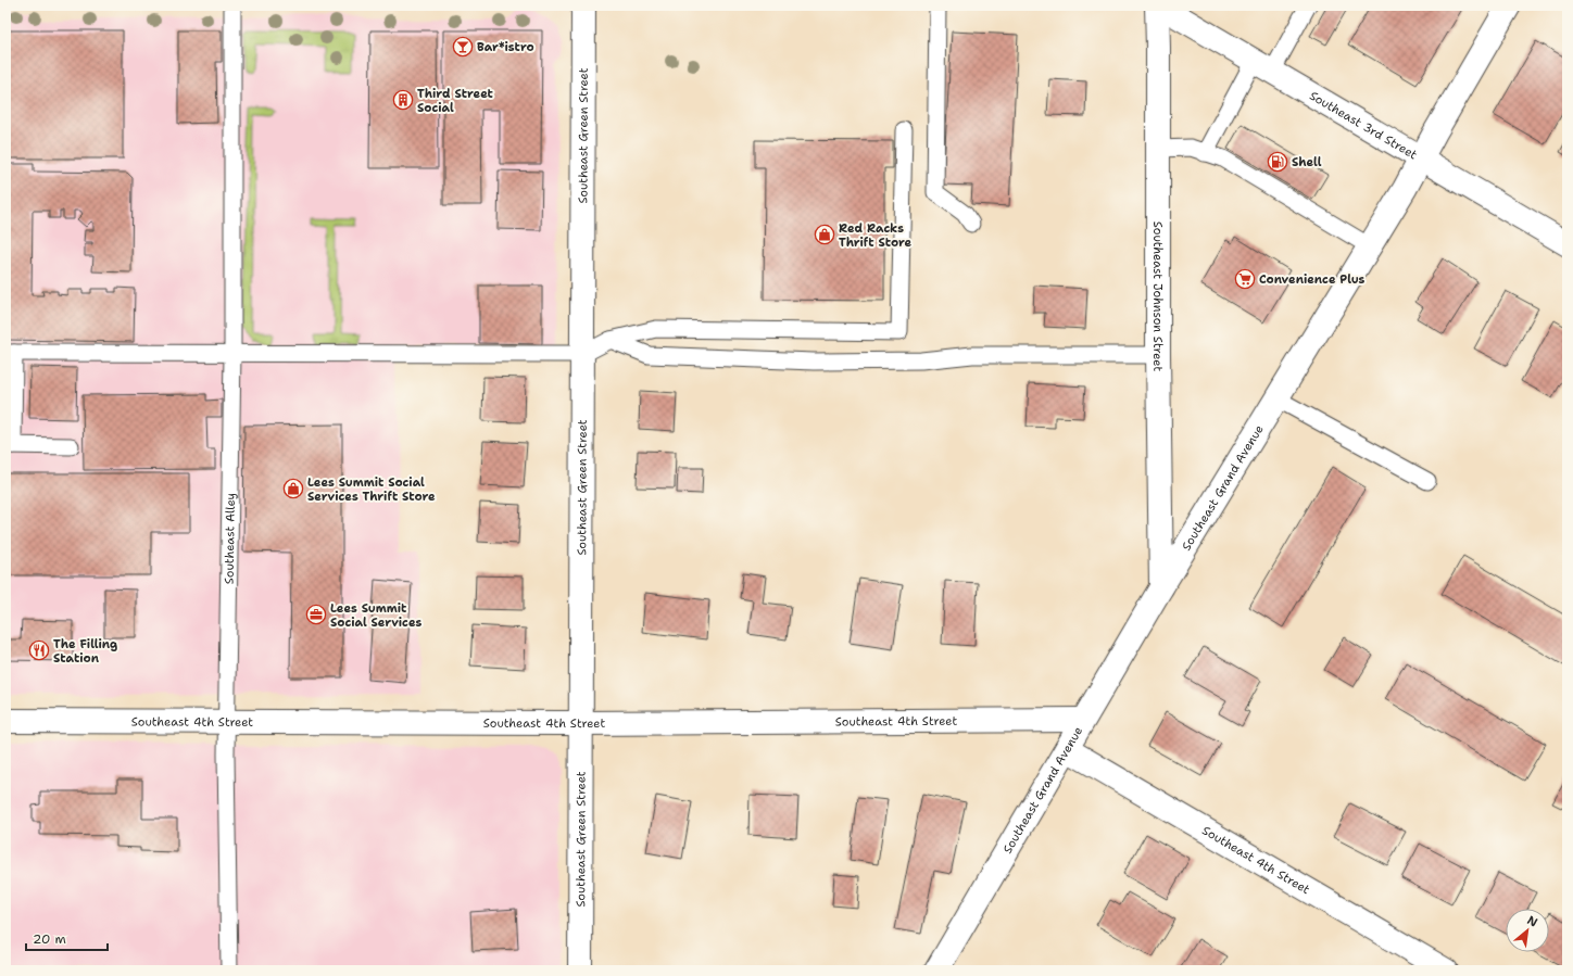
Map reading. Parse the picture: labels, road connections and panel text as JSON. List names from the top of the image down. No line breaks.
{"streets":{"street":["Southeast 3rd Street","Southeast Green Street","Southeast Johnson Street","Southeast Grand Avenue","Southeast 4th Street"],"lane":["Southeast Alley"]},"crossings":[["Southeast 3rd Street","Southeast Johnson Street"],["Southeast 3rd Street","Southeast Grand Avenue"],["Southeast Green Street","Southeast 4th Street"],["Southeast Johnson Street","Southeast Grand Avenue"],["Southeast Grand Avenue","Southeast 4th Street"],["Southeast Alley","Southeast 4th Street"]],"places":{"bar":["Bar*istro"],"building":["Third Street Social"],"fuel station":["Shell"],"shop":["Red Racks Thrift Store","Lees Summit Social Services Thrift Store"],"supermarket":["Convenience Plus"],"office":["Lees Summit Social Services"],"restaurant":["The Filling Station"]},"scale_bar":"20 m","north":"top right"}
